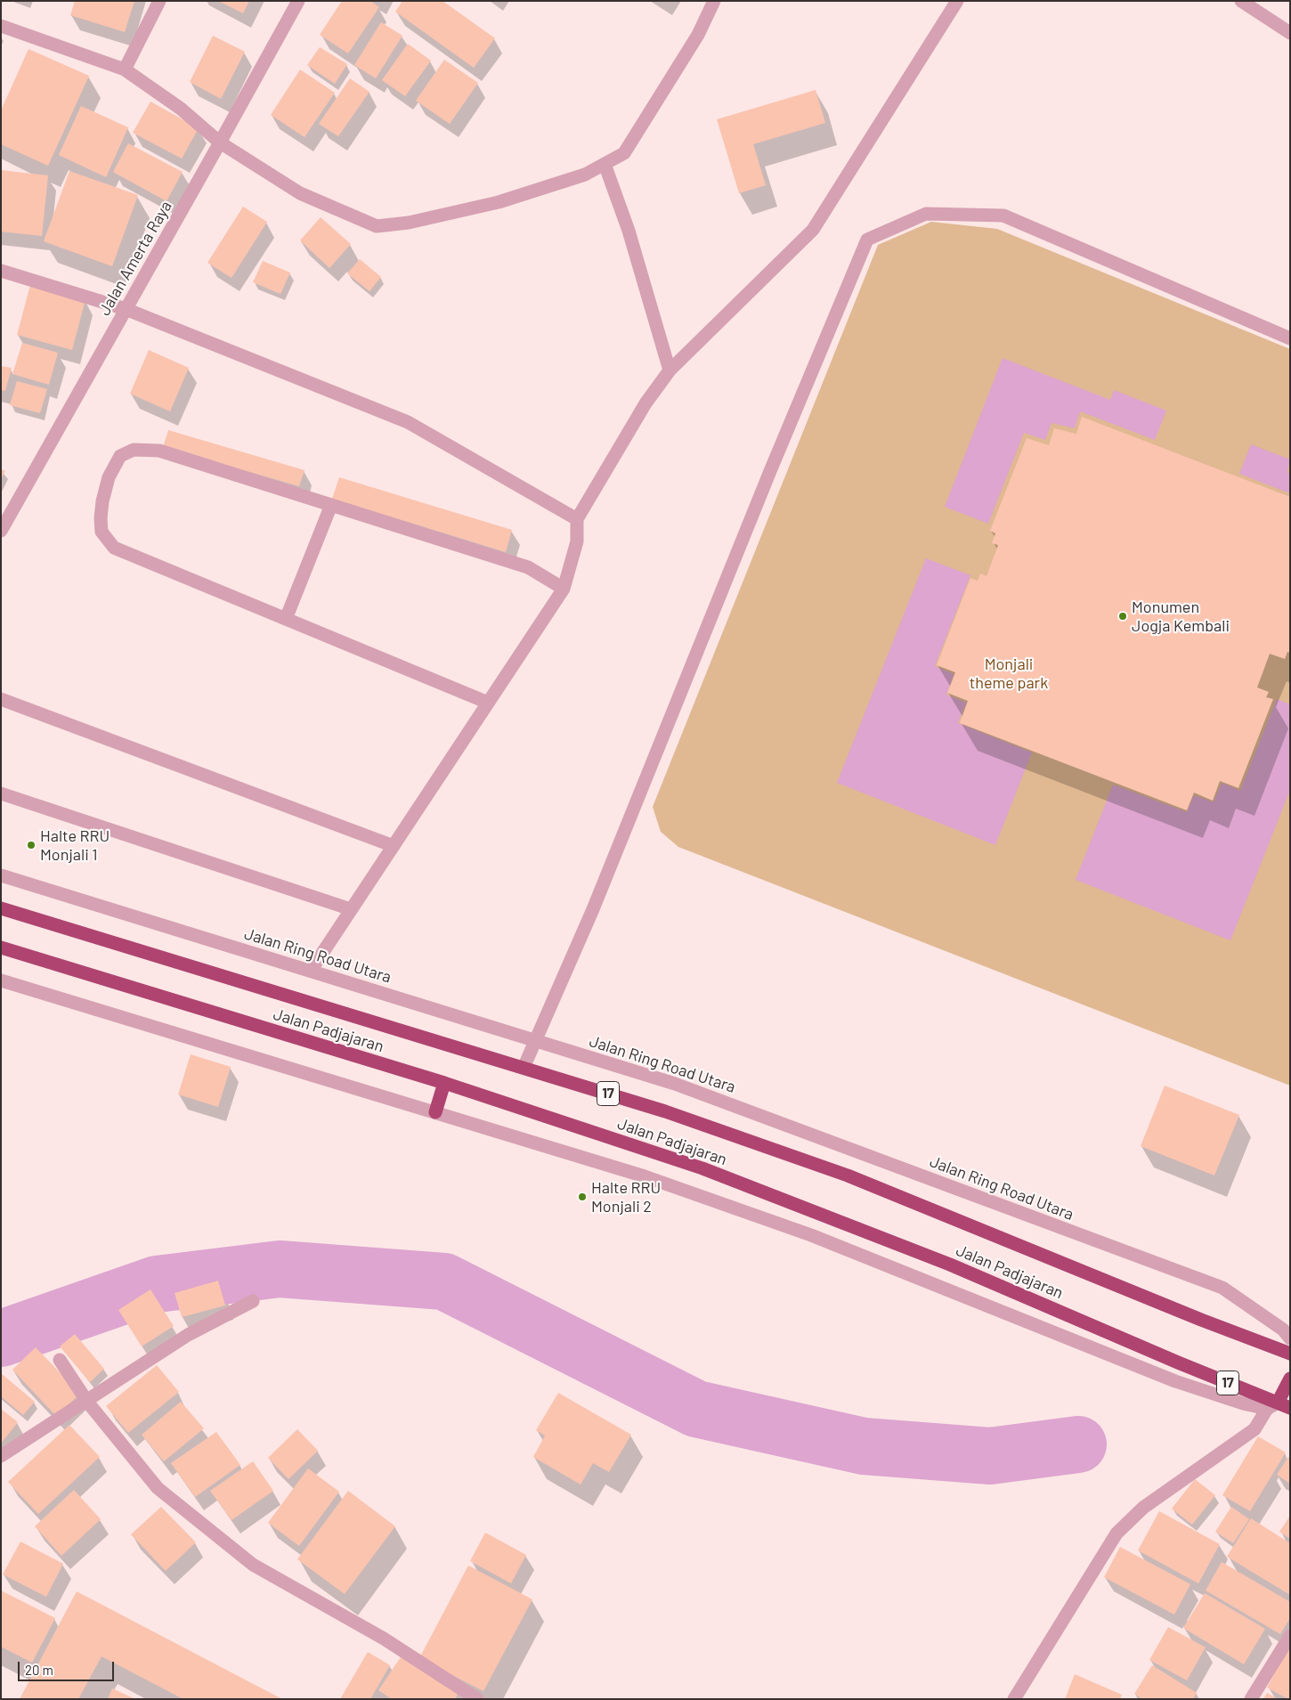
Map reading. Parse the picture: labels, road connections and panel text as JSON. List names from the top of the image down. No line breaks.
{"streets":{"highway":["Jalan Padjajaran","17"],"street":["Jalan Amerta Raya","Jalan Ring Road Utara"]},"parks":["Monjali theme park"],"places":["Monumen Jogja Kembali","Halte RRU Monjali 1","Halte RRU Monjali 2"],"scale_bar":"20 m"}
